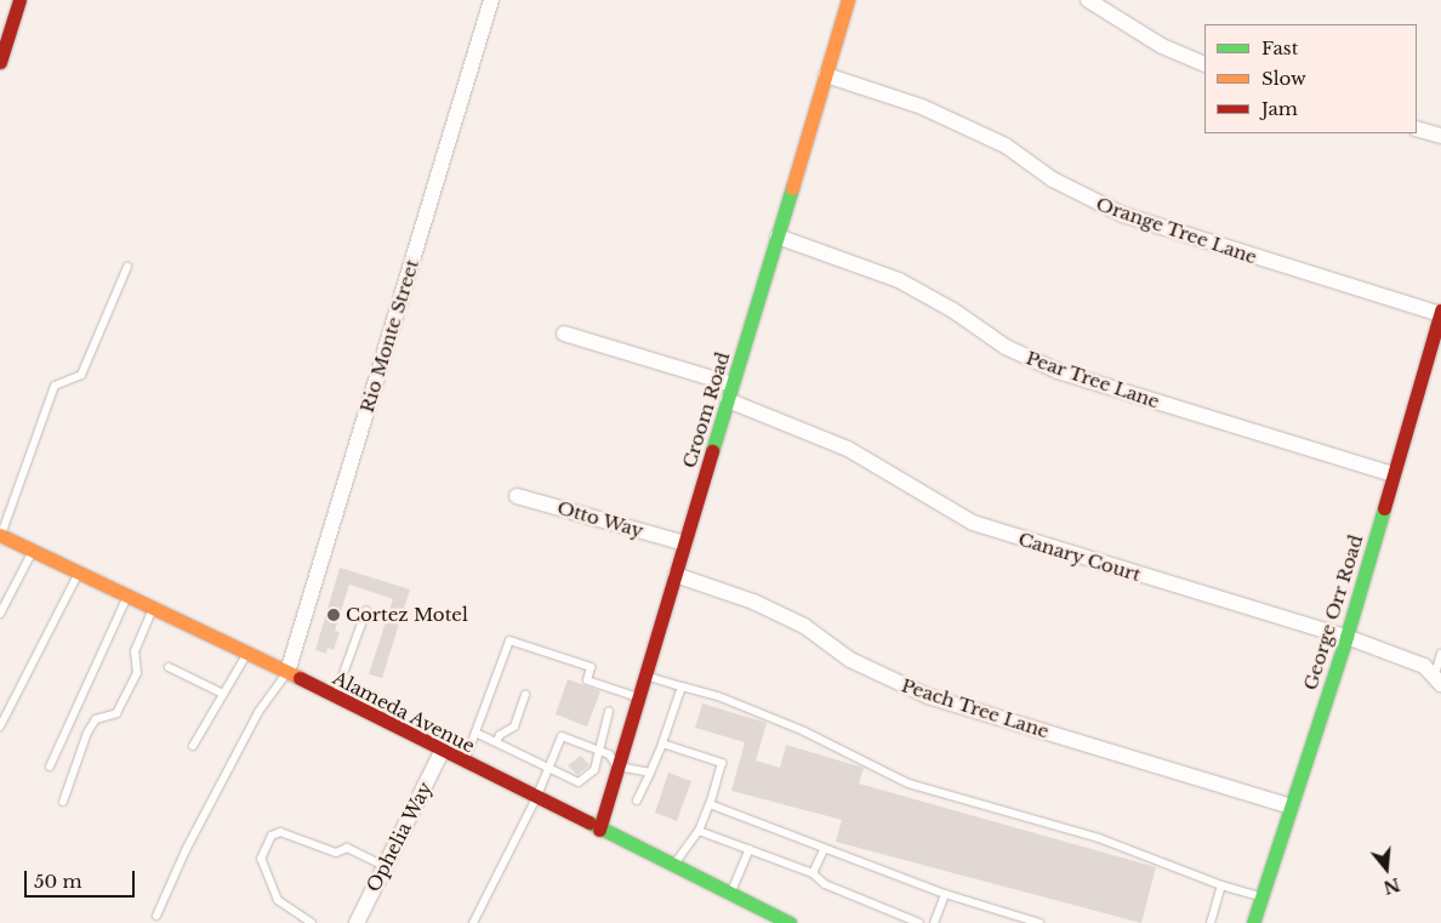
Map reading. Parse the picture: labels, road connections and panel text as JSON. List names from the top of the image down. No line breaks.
{"streets":{"street":["Orange Tree Lane","Rio Monte Street","Pear Tree Lane","Croom Road","Otto Way","Canary Court","George Orr Road","Peach Tree Lane","Alameda Avenue","Ophelia Way"]},"crossings":[["Orange Tree Lane","Croom Road"],["Orange Tree Lane","George Orr Road"],["Rio Monte Street","Alameda Avenue"],["Pear Tree Lane","Croom Road"],["Pear Tree Lane","George Orr Road"],["Croom Road","Otto Way"],["Croom Road","Canary Court"],["Croom Road","Peach Tree Lane"],["Croom Road","Alameda Avenue"],["Canary Court","George Orr Road"],["George Orr Road","Peach Tree Lane"],["Alameda Avenue","Ophelia Way"]],"places":["Cortez Motel"],"legend":["Fast","Slow","Jam"],"scale_bar":"50 m","north":"bottom"}
